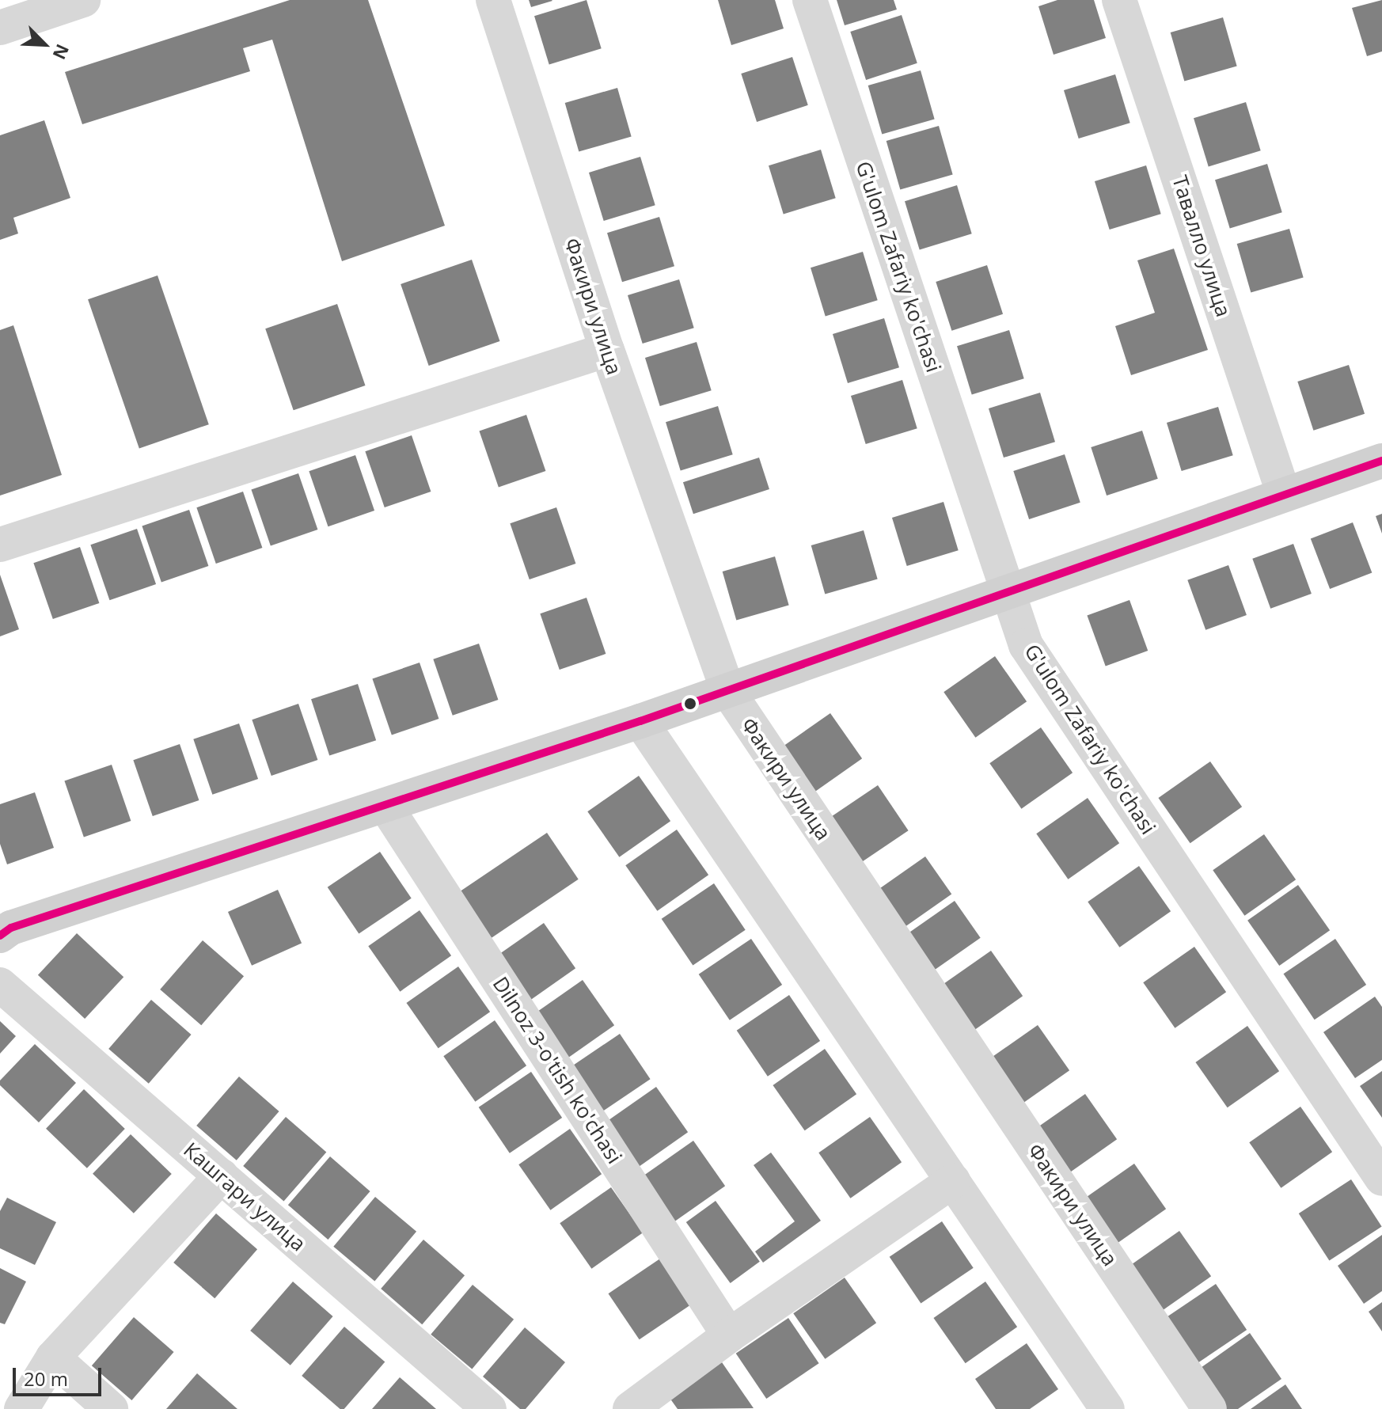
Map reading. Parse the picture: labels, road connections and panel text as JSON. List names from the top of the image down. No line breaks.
{"streets":{"street":["Тавалло улица","G'ulom Zafariy ko'chasi","Факири улица","Dilnoz 3-o'tish ko'chasi","Кашгари улица"]},"scale_bar":"20 m","north":"bottom right"}
